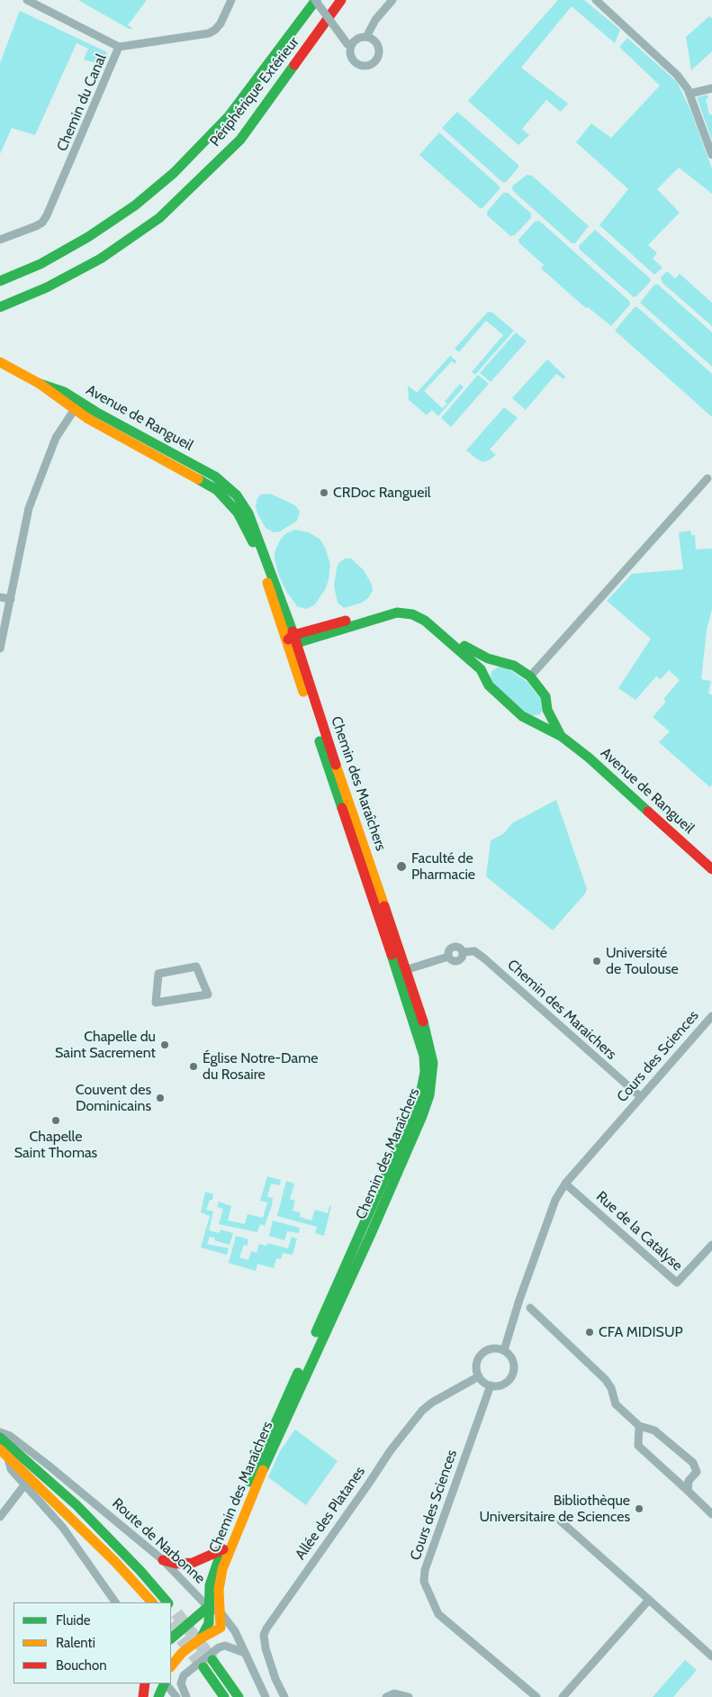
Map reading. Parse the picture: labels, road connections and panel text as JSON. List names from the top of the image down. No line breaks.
{"streets":{"main road":["Périphérique Extérieur","Avenue de Rangueil","Chemin des Maraîchers","Route de Narbonne"],"street":["Chemin du Canal","Chemin des Maraichers","Cours des Sciences","Rue de la Catalyse","Allée des Platanes"]},"crossings":[["Avenue de Rangueil","Chemin des Maraîchers"],["Chemin des Maraîchers","Chemin des Maraichers"],["Chemin des Maraîchers","Route de Narbonne"],["Chemin des Maraichers","Cours des Sciences"],["Cours des Sciences","Rue de la Catalyse"],["Cours des Sciences","Allée des Platanes"]],"places":["CRDoc Rangueil","Faculté de Pharmacie","Université de Toulouse","Chapelle du Saint Sacrement","Église Notre-Dame du Rosaire","Couvent des Dominicains","Chapelle Saint Thomas","CFA MIDISUP","Bibliothèque Universitaire de Sciences"],"legend":["Fluide","Ralenti","Bouchon"]}
